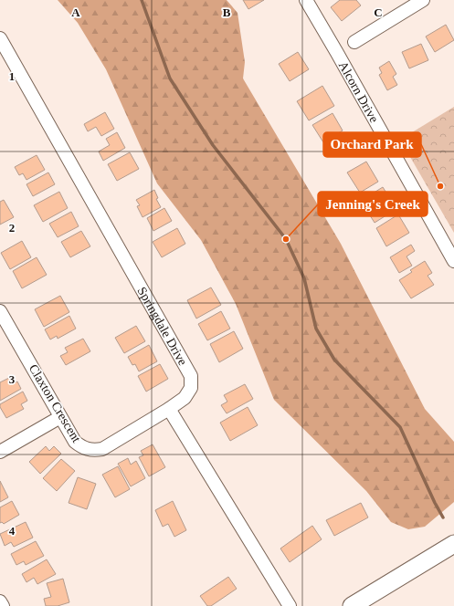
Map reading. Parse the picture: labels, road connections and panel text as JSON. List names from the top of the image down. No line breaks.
{"streets":{"street":["Alcorn Drive","Springdale Drive","Claxton Crescent"]},"crossings":[["Springdale Drive","Claxton Crescent"]],"places":["Orchard Park","Jenning's Creek"],"grid":{"columns":["A","B","C"],"rows":["1","2","3","4"]}}
